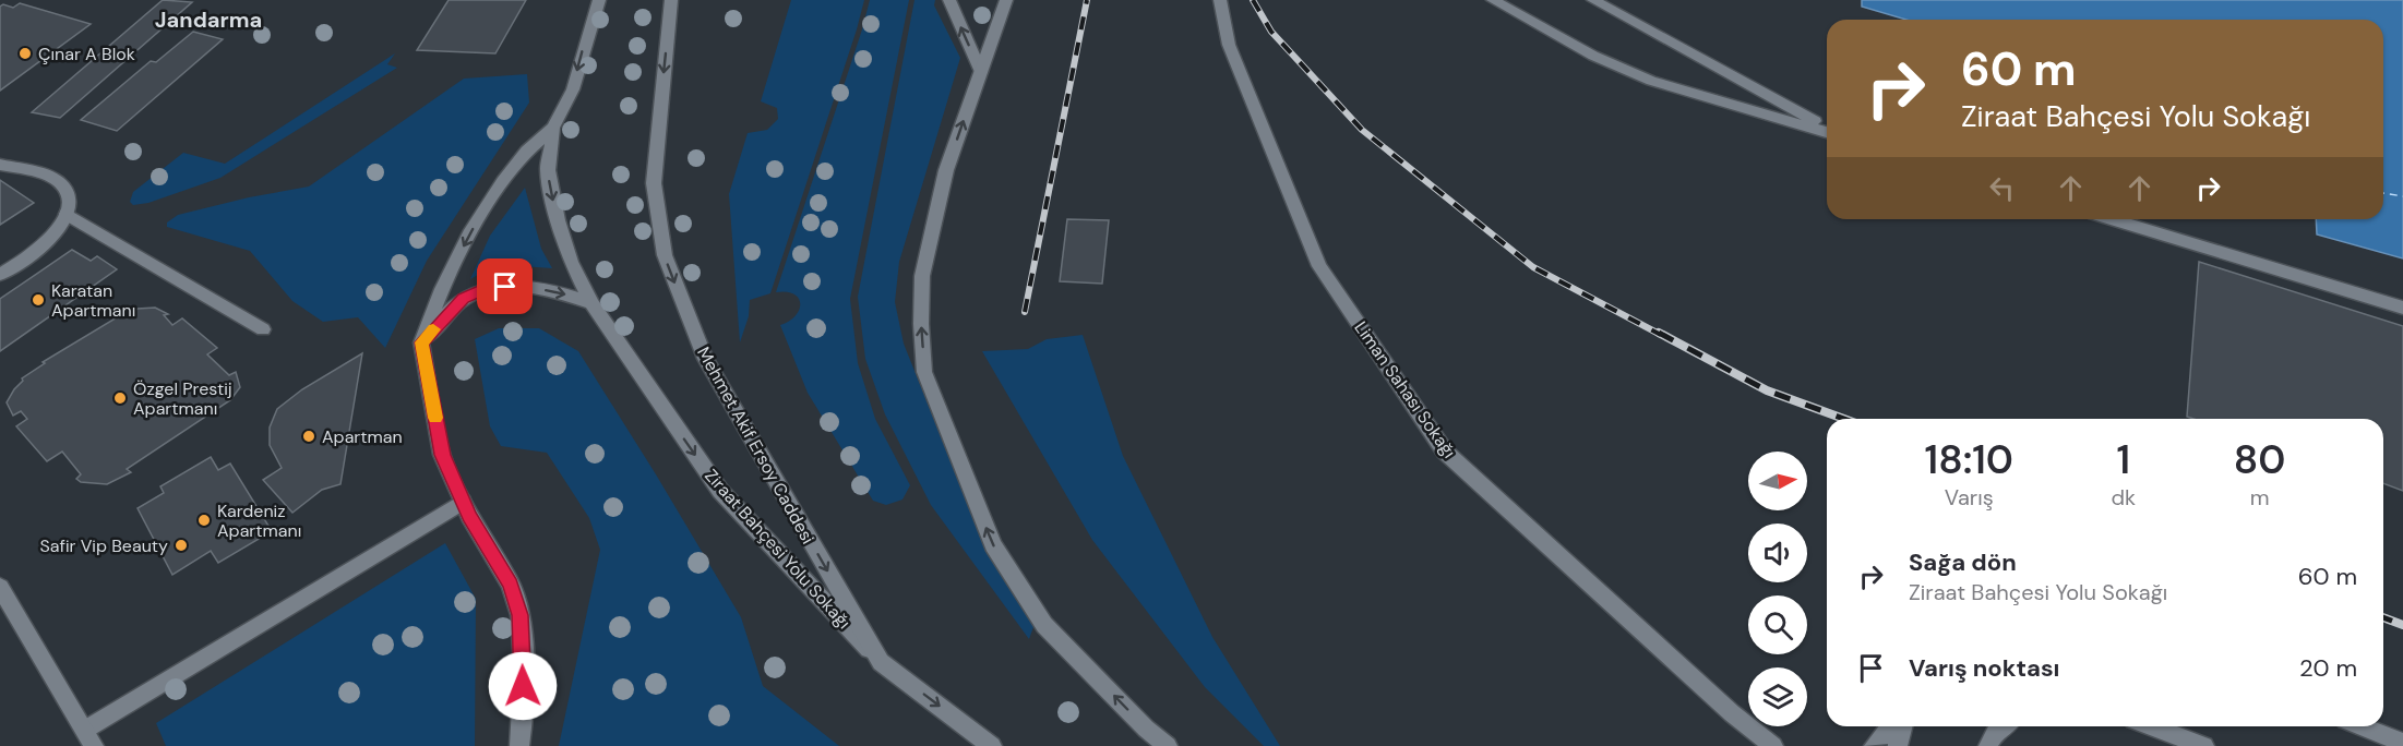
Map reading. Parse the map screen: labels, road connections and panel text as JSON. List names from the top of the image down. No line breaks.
{"streets":{"street":["Liman Sahası Sokağı","Mehmet Akif Ersoy Caddesi","Ziraat Bahçesi Yolu Sokağı"]},"crossings":[["Mehmet Akif Ersoy Caddesi","Ziraat Bahçesi Yolu Sokağı"]],"one_way":["Mehmet Akif Ersoy Caddesi","Ziraat Bahçesi Yolu Sokağı"],"districts":["Jandarma"],"places":["Çınar A Blok","Karatan Apartmanı","Özgel Prestij Apartmanı","Apartman","Kardeniz Apartmanı","Safir Vip Beauty"],"north":"right","page":{"turn":["60 m","Ziraat Bahçesi Yolu Sokağı"],"eta":["18:10","Varış","1","dk","80","m"],"list":[{"name":"Sağa dön","note":"Ziraat Bahçesi Yolu Sokağı","value":"60 m"},{"name":"Varış noktası","value":"20 m"}]}}
